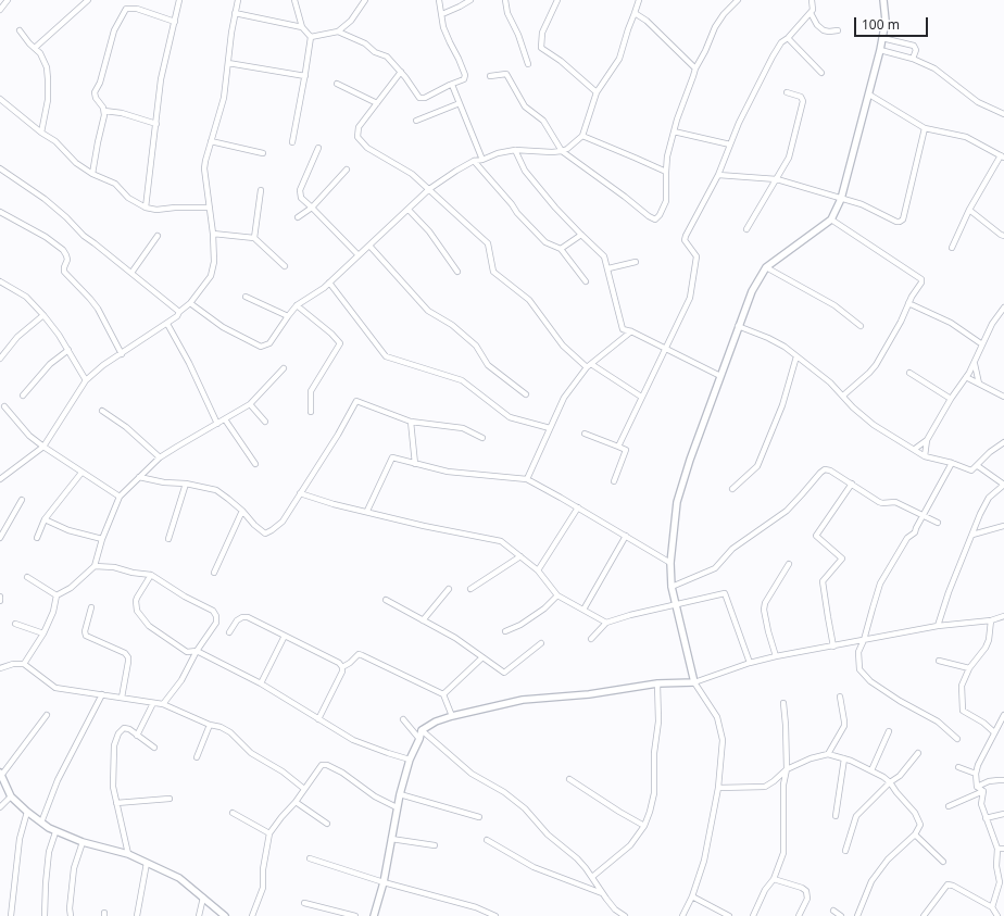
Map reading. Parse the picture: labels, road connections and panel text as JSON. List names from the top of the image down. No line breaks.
{"scale_bar":"100 m"}
